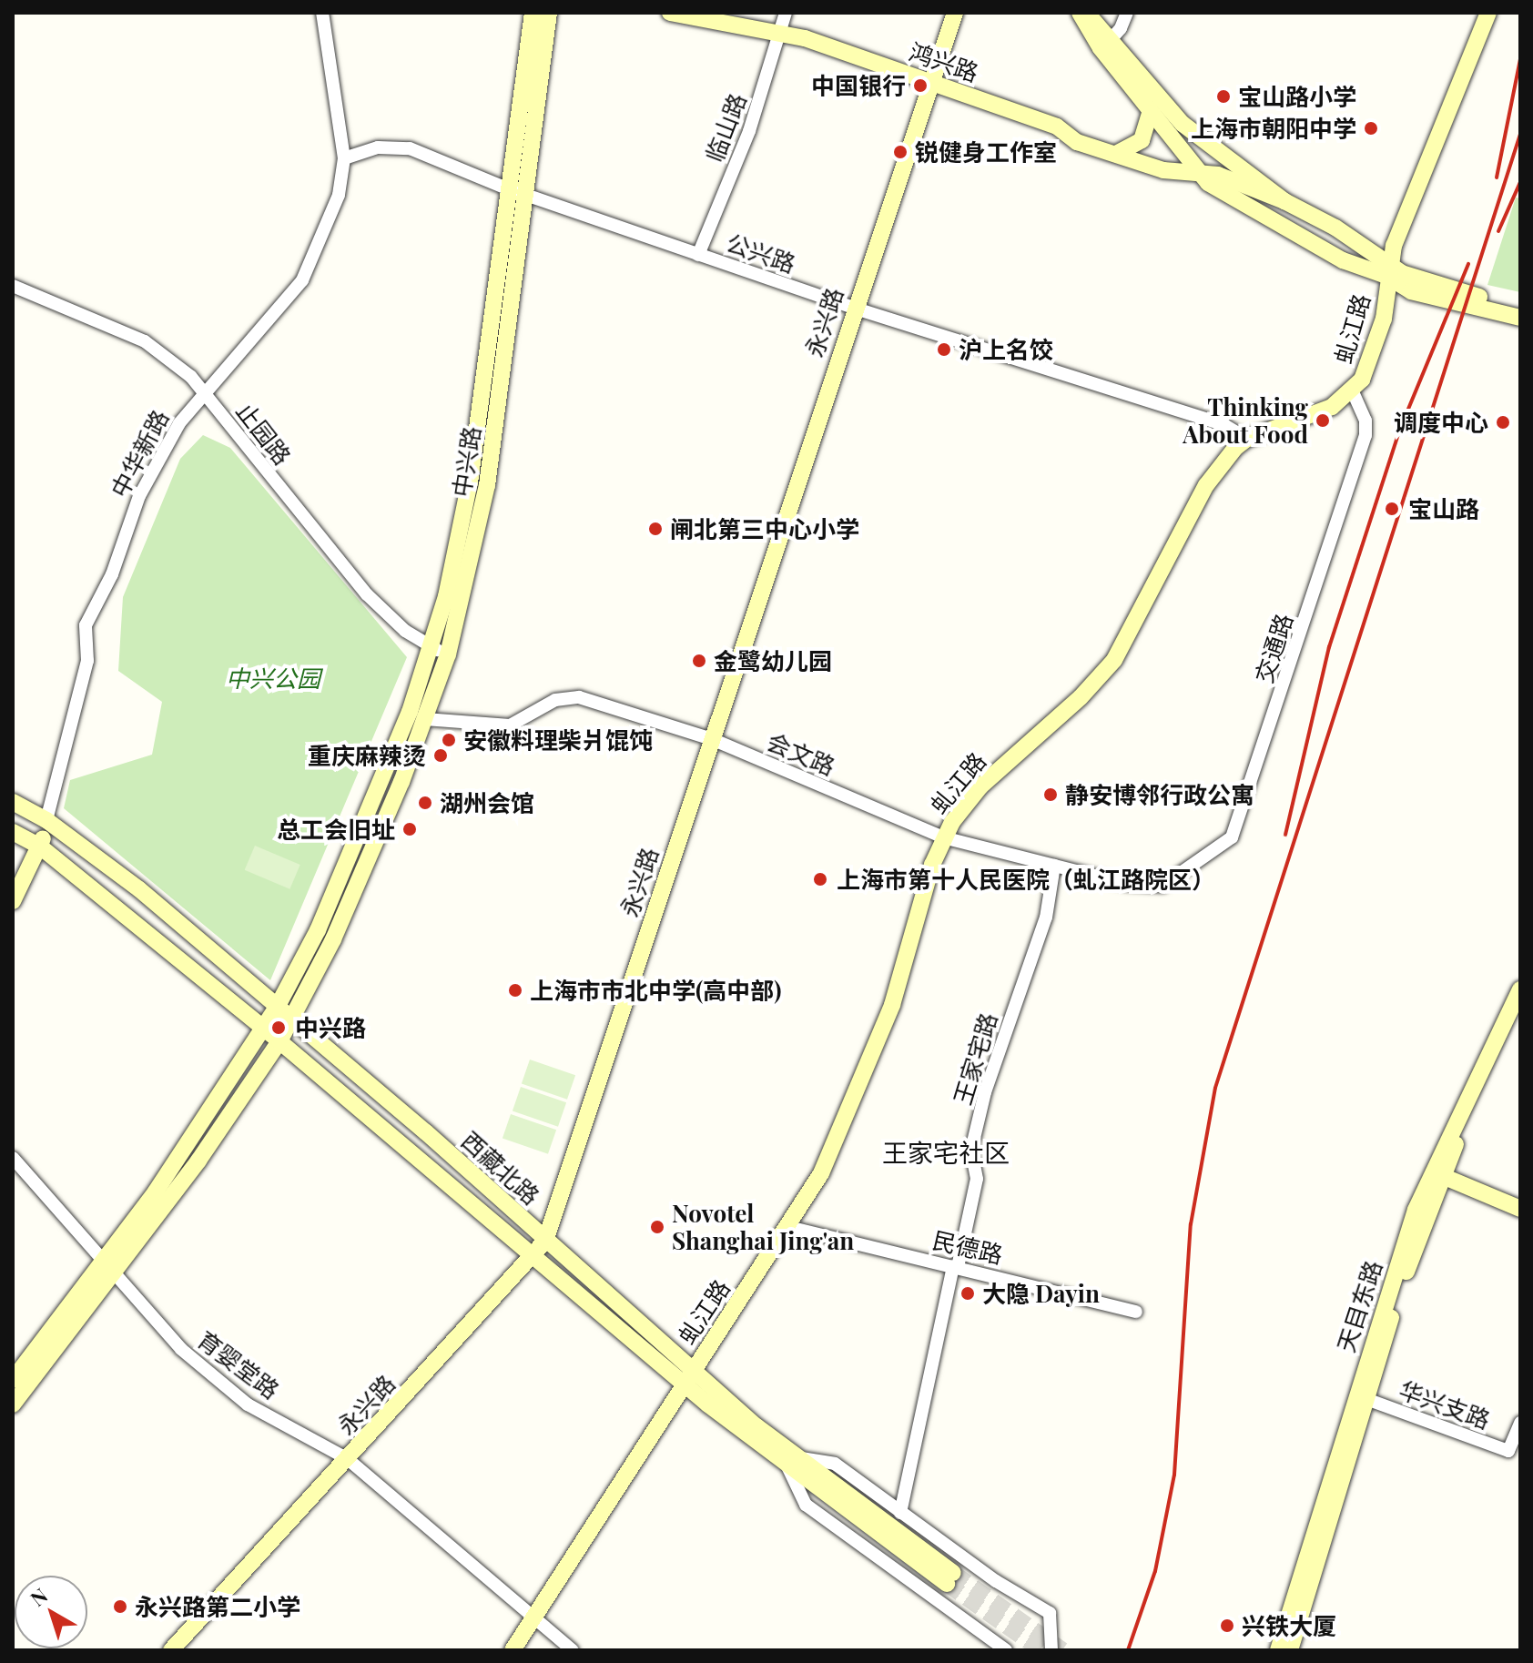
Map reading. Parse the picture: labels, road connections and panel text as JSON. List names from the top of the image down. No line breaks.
{"streets":{"main road":["鸿兴路","永兴路","虬江路","中华新路","中兴路","西藏北路","天目东路"],"street":["临山路","公兴路","止园路","交通路","会文路","王家宅路","民德路","育婴堂路","华兴支路"]},"crossings":[["鸿兴路","临山路"],["鸿兴路","永兴路"],["临山路","公兴路"],["公兴路","永兴路"],["公兴路","虬江路"],["公兴路","中华新路"],["公兴路","中兴路"],["永兴路","会文路"],["永兴路","西藏北路"],["永兴路","育婴堂路"],["虬江路","交通路"],["虬江路","会文路"],["虬江路","西藏北路"],["虬江路","民德路"],["虬江路","育婴堂路"],["止园路","中华新路"],["止园路","中兴路"],["中华新路","西藏北路"],["中兴路","会文路"],["中兴路","西藏北路"],["中兴路","育婴堂路"],["交通路","会文路"],["会文路","王家宅路"],["王家宅路","民德路"],["天目东路","华兴支路"]],"districts":["王家宅社区"],"parks":["中兴公园"],"places":["中国银行","宝山路小学","上海市朝阳中学","锐健身工作室","沪上名饺","Thinking About Food","调度中心","宝山路","闸北第三中心小学","金鹭幼儿园","安徽料理柴爿馄饨","重庆麻辣烫","静安博邻行政公寓","湖州会馆","总工会旧址","上海市第十人民医院（虬江路院区）","上海市市北中学(高中部)","中兴路","Novotel Shanghai Jing'an","大隐 Dayin","永兴路第二小学","兴铁大厦"],"north":"top left"}
